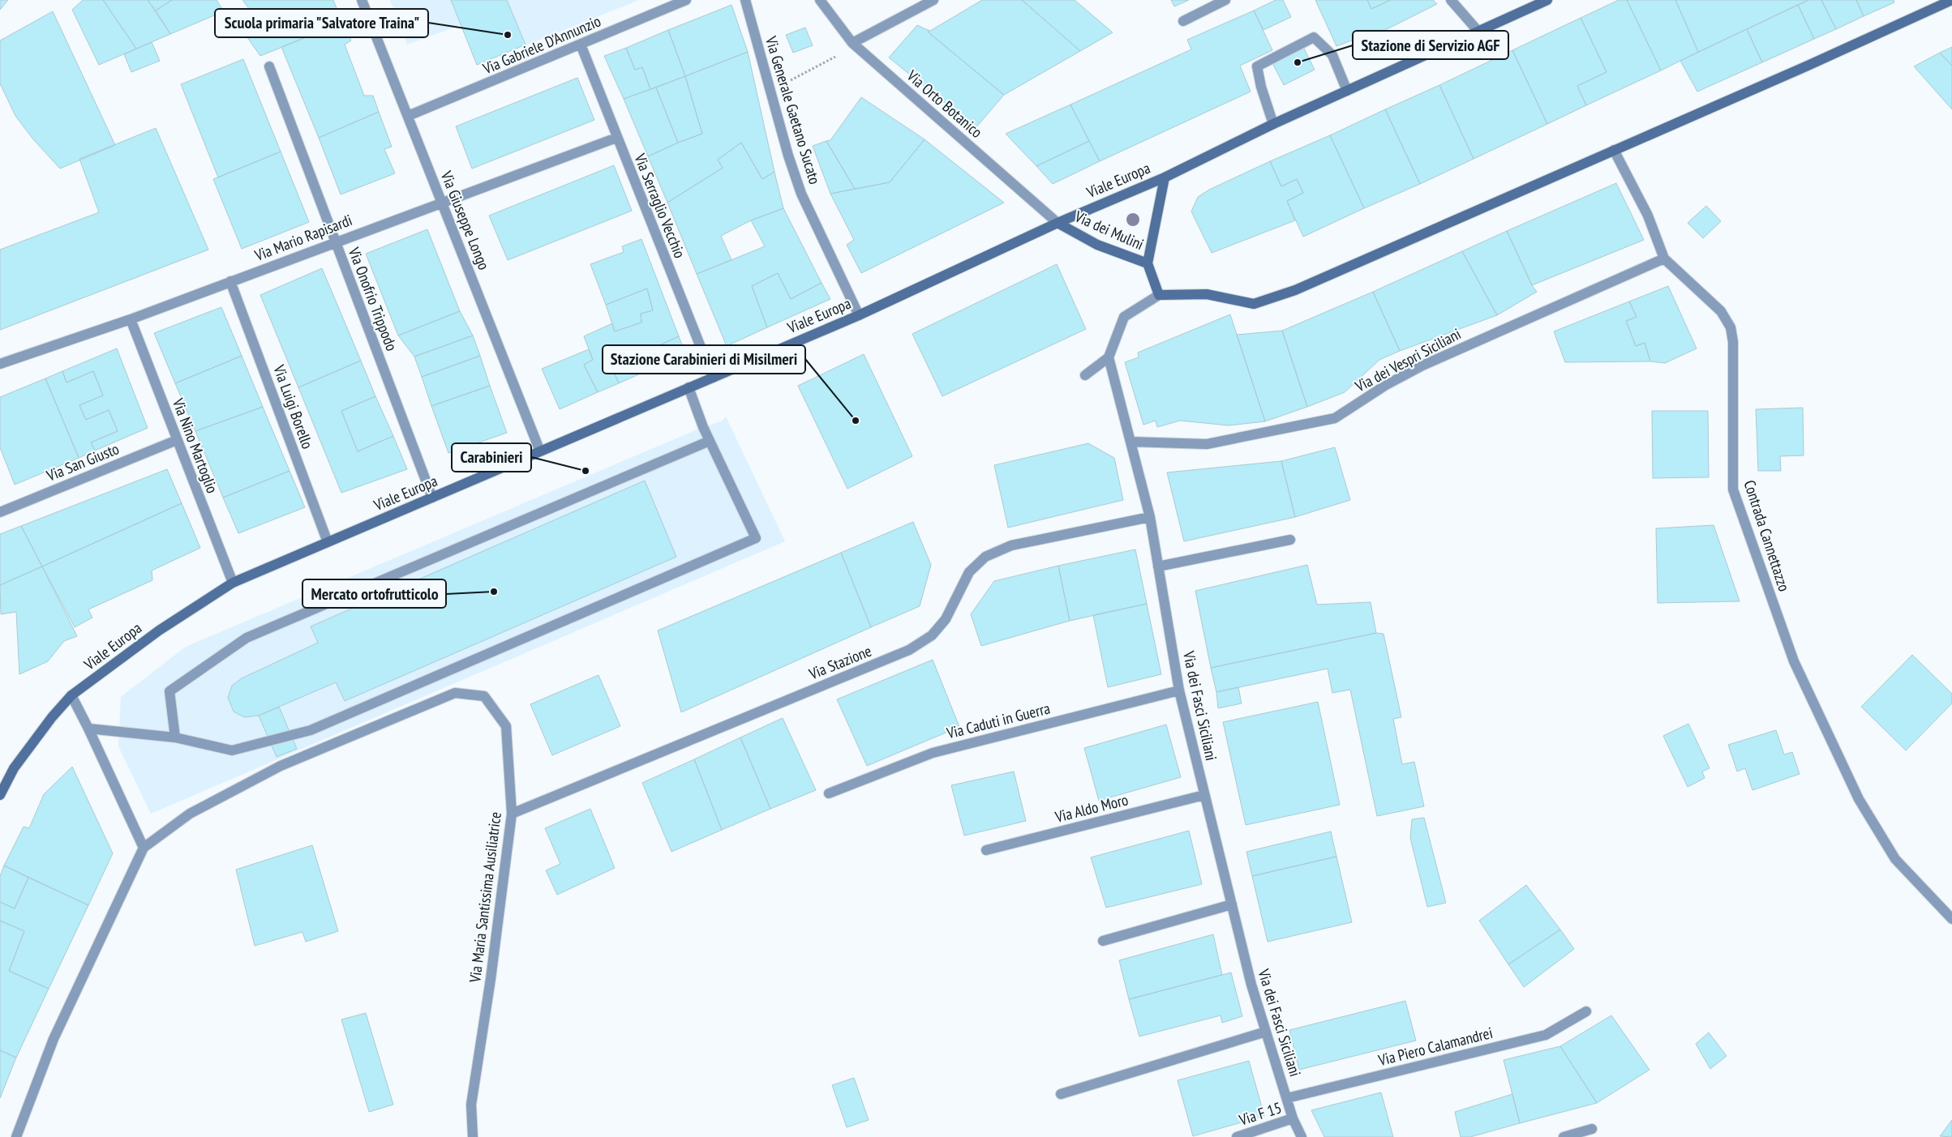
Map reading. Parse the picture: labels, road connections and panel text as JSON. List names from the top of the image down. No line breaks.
{"streets":{"main road":["Viale Europa","Via dei Mulini"],"street":["Via Gabriele D'Annunzio","Via Orto Botanico","Via Generale Gaetano Sucato","Via Serraglio Vecchio","Via Giuseppe Longo","Via Mario Rapisardi","Via Onofrio Trippodo","Via dei Vespri Siciliani","Via Luigi Borello","Via Nino Martoglio","Via San Giusto","Contrada Cannettazzo","Via Stazione","Via dei Fasci Siciliani","Via Caduti in Guerra","Via Aldo Moro","Via Maria Santissima Ausiliatrice","Via Piero Calamandrei","Via F 15"]},"crossings":[["Via Gabriele D'Annunzio","Via Serraglio Vecchio"],["Via Gabriele D'Annunzio","Via Giuseppe Longo"],["Via Orto Botanico","Viale Europa"],["Via Orto Botanico","Via dei Mulini"],["Via Generale Gaetano Sucato","Viale Europa"],["Viale Europa","Via Serraglio Vecchio"],["Viale Europa","Via Giuseppe Longo"],["Viale Europa","Via dei Mulini"],["Viale Europa","Via Onofrio Trippodo"],["Viale Europa","Via Luigi Borello"],["Viale Europa","Via Nino Martoglio"],["Via Serraglio Vecchio","Via Mario Rapisardi"],["Via Giuseppe Longo","Via Mario Rapisardi"],["Via Mario Rapisardi","Via Onofrio Trippodo"],["Via Mario Rapisardi","Via Luigi Borello"],["Via Mario Rapisardi","Via Nino Martoglio"],["Via dei Vespri Siciliani","Contrada Cannettazzo"],["Via dei Vespri Siciliani","Via dei Fasci Siciliani"],["Via Nino Martoglio","Via San Giusto"],["Via Stazione","Via dei Fasci Siciliani"],["Via Stazione","Via Maria Santissima Ausiliatrice"],["Via dei Fasci Siciliani","Via Caduti in Guerra"],["Via dei Fasci Siciliani","Via Aldo Moro"],["Via dei Fasci Siciliani","Via Piero Calamandrei"],["Via dei Fasci Siciliani","Via F 15"]],"places":["Scuola primaria \"Salvatore Traina\"","Stazione di Servizio AGF","Stazione Carabinieri di Misilmeri","Carabinieri","Mercato ortofrutticolo"]}
